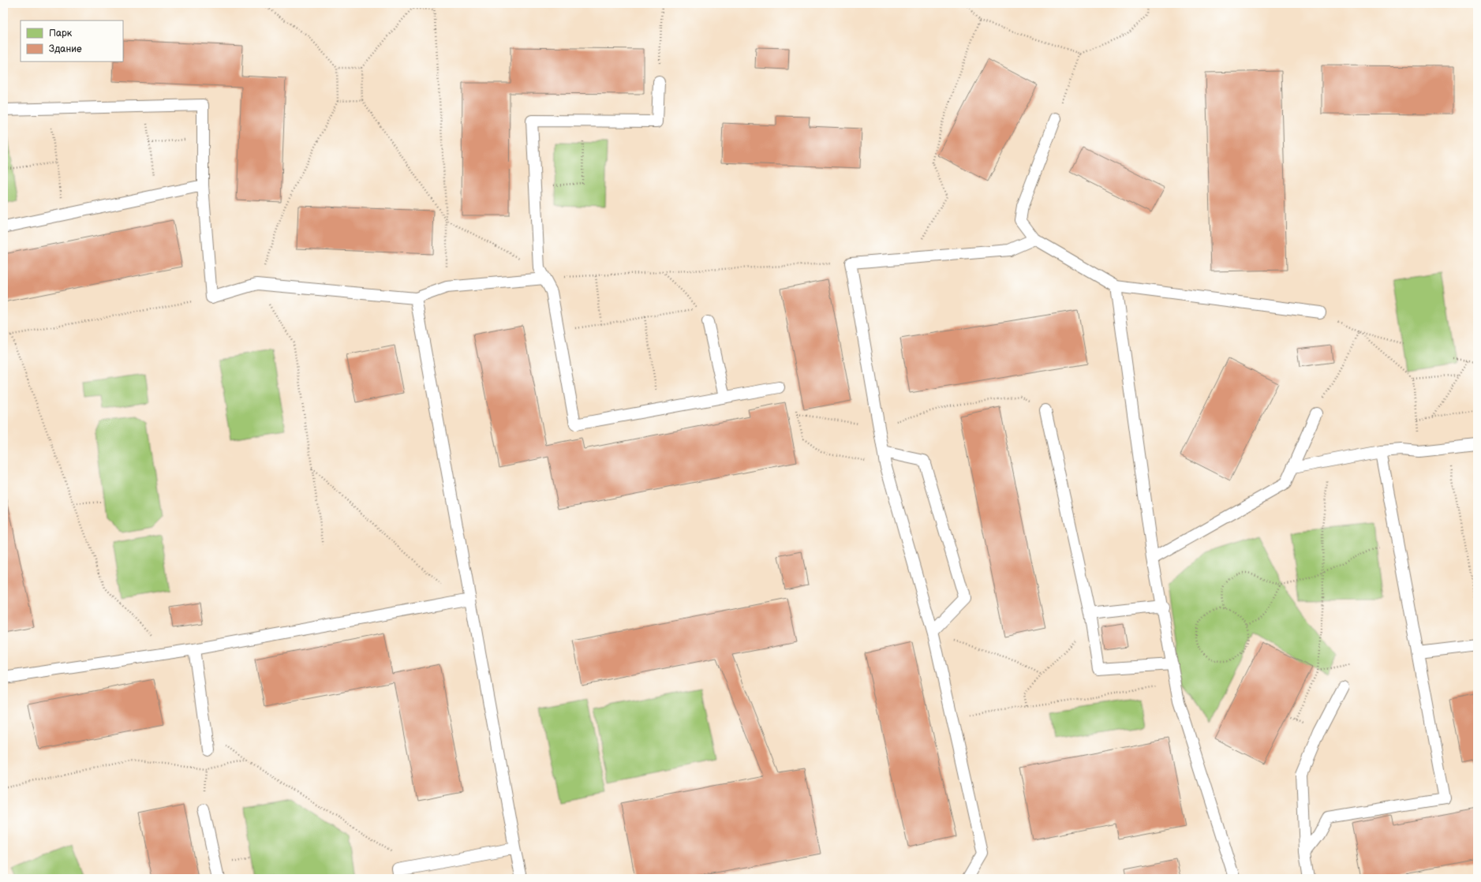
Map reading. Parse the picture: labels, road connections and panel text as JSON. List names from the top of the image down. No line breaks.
{"legend":["Парк","Здание"]}
